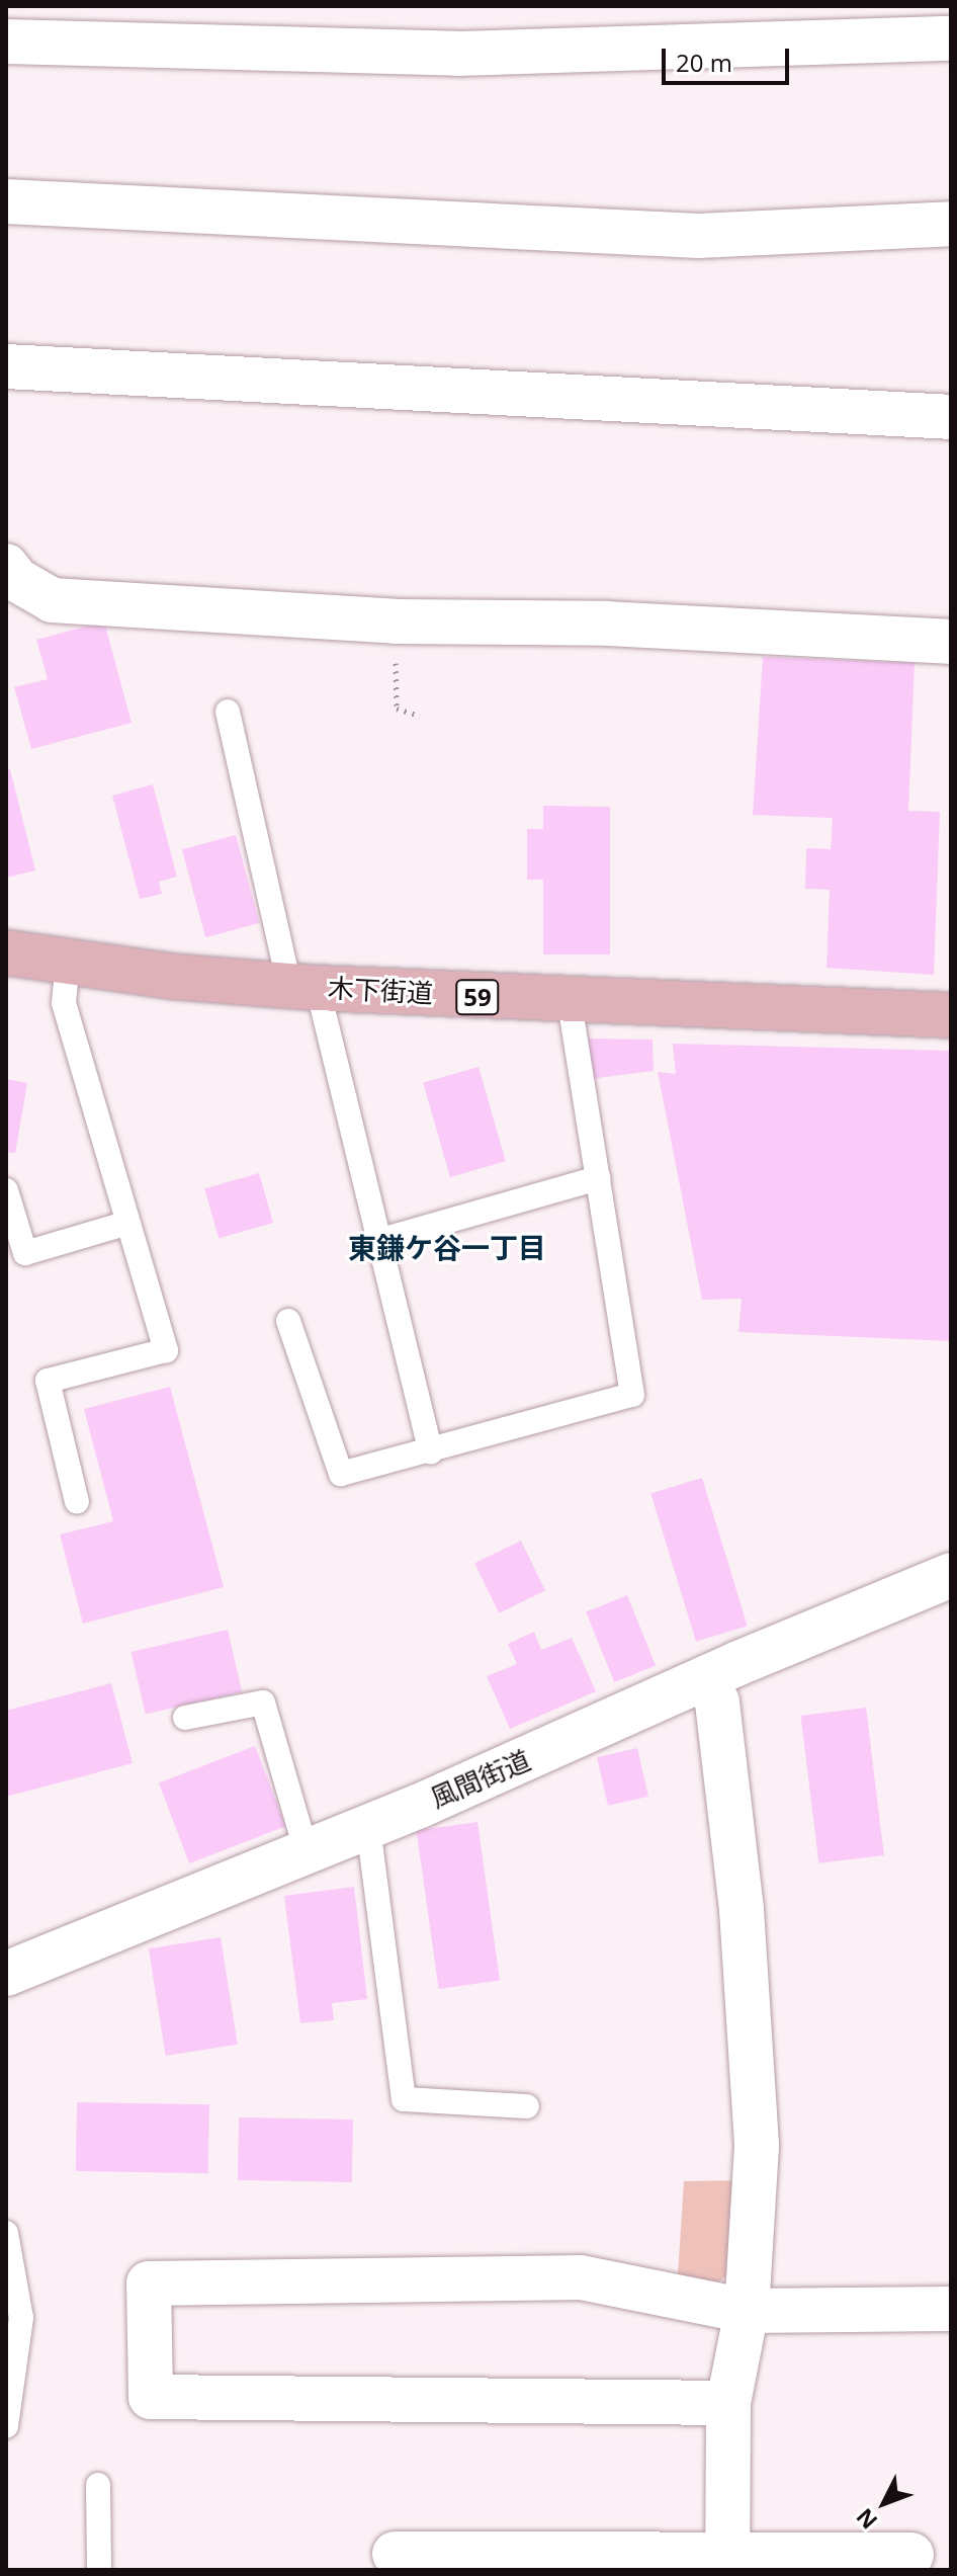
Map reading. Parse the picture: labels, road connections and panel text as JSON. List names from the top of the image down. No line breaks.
{"streets":{"main road":["木下街道","59"],"street":["風間街道"]},"districts":["東鎌ケ谷一丁目"],"scale_bar":"20 m","north":"bottom left"}
